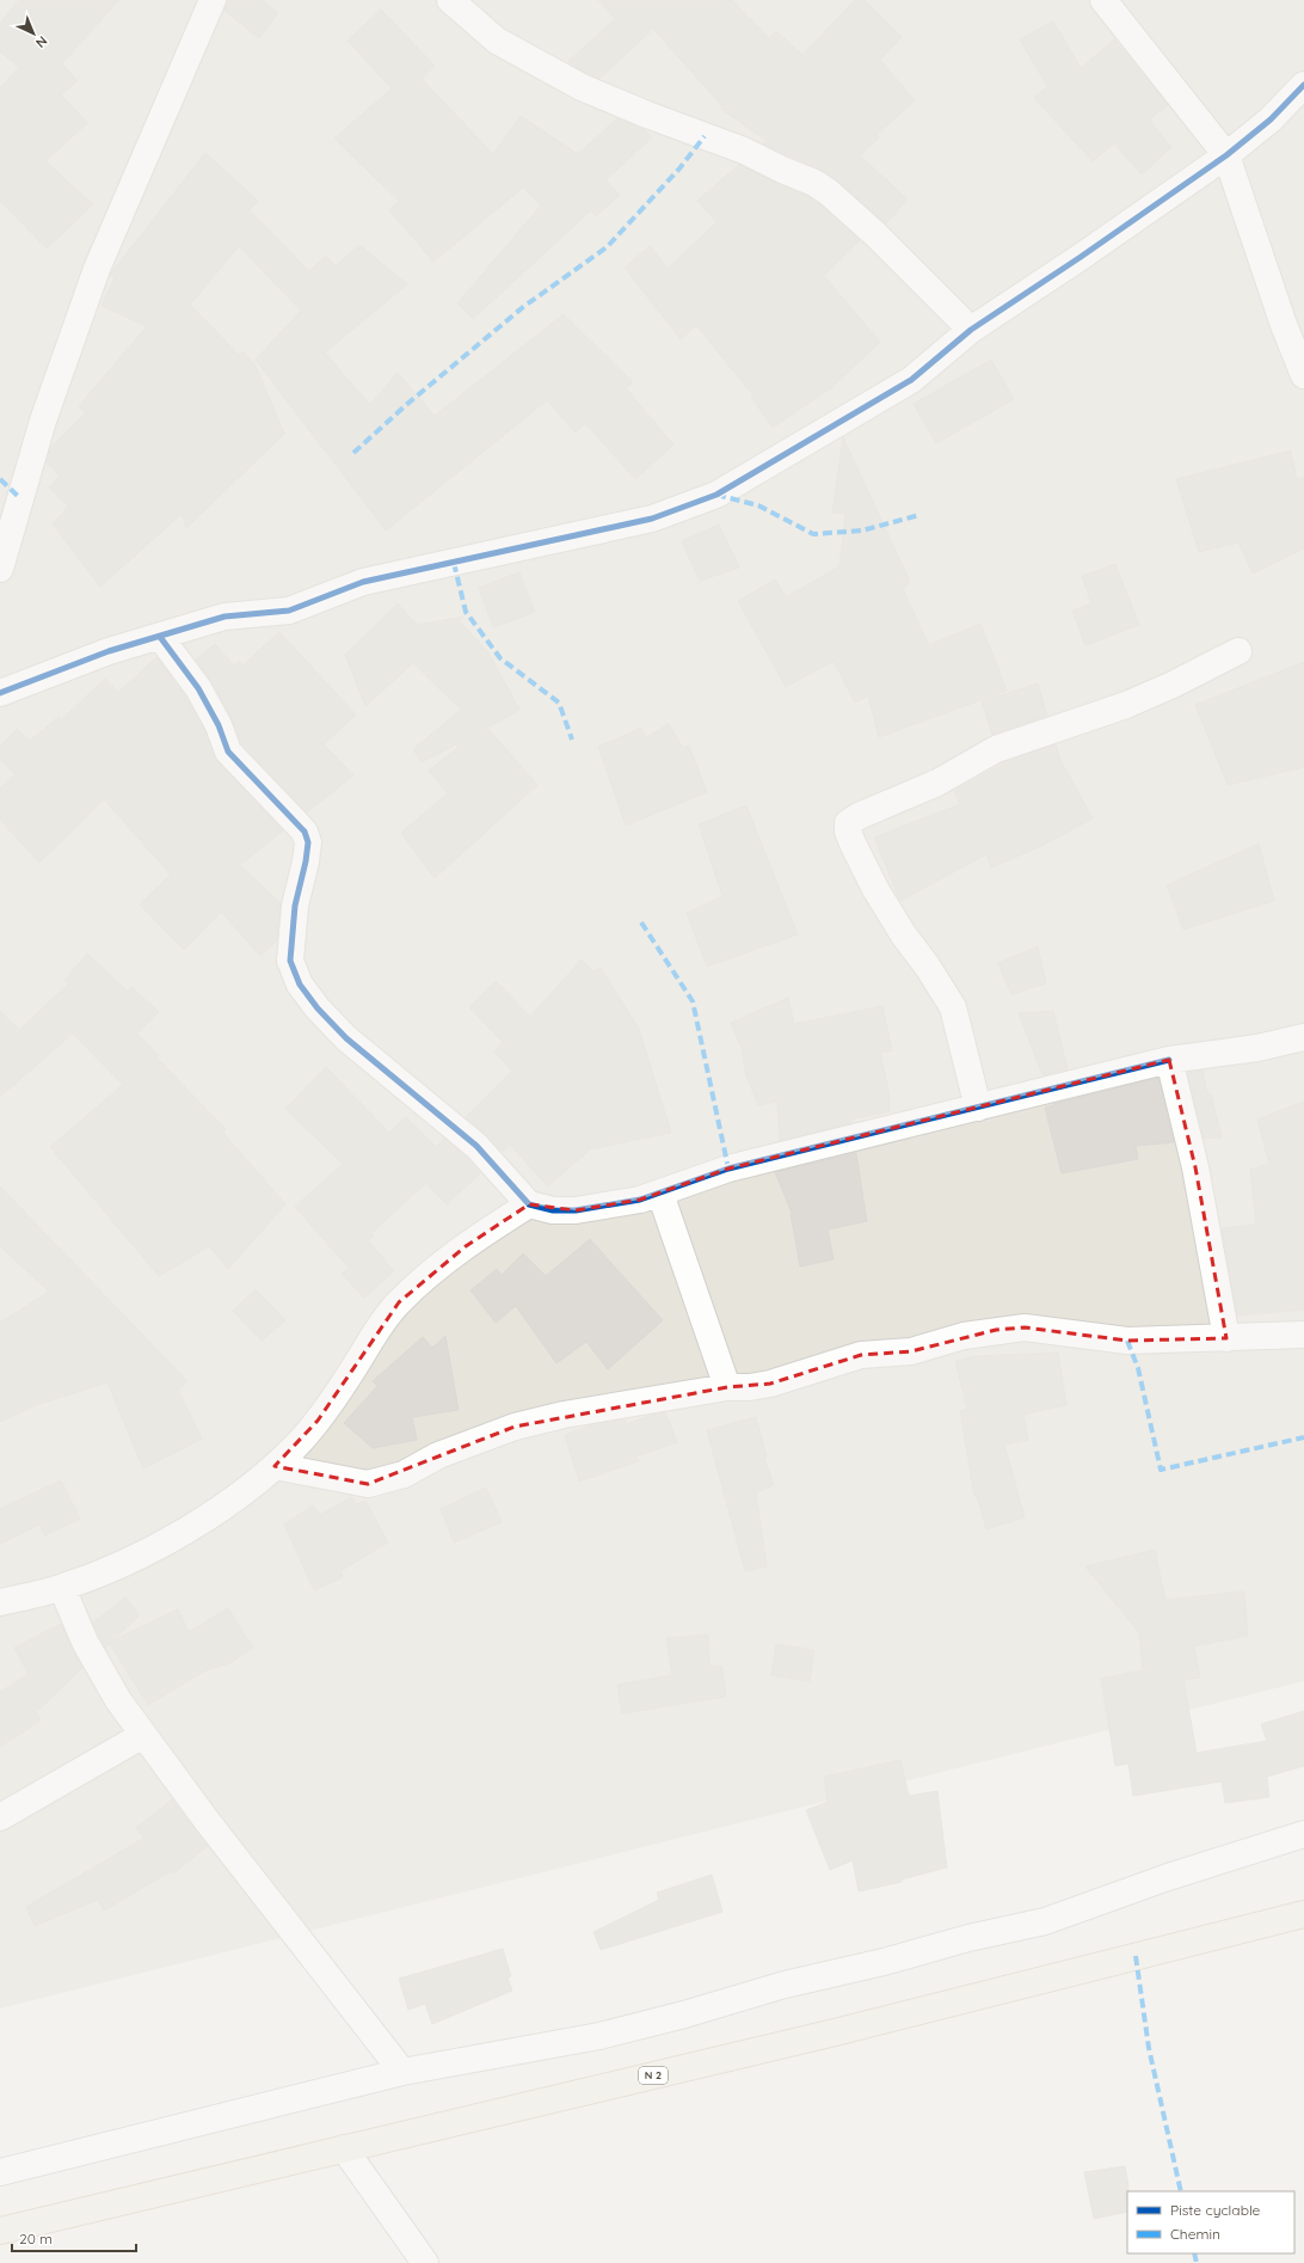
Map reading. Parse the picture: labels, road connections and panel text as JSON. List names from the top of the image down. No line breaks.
{"streets":{"main road":["N 2"]},"legend":["Piste cyclable","Chemin"],"scale_bar":"20 m","north":"bottom right"}
